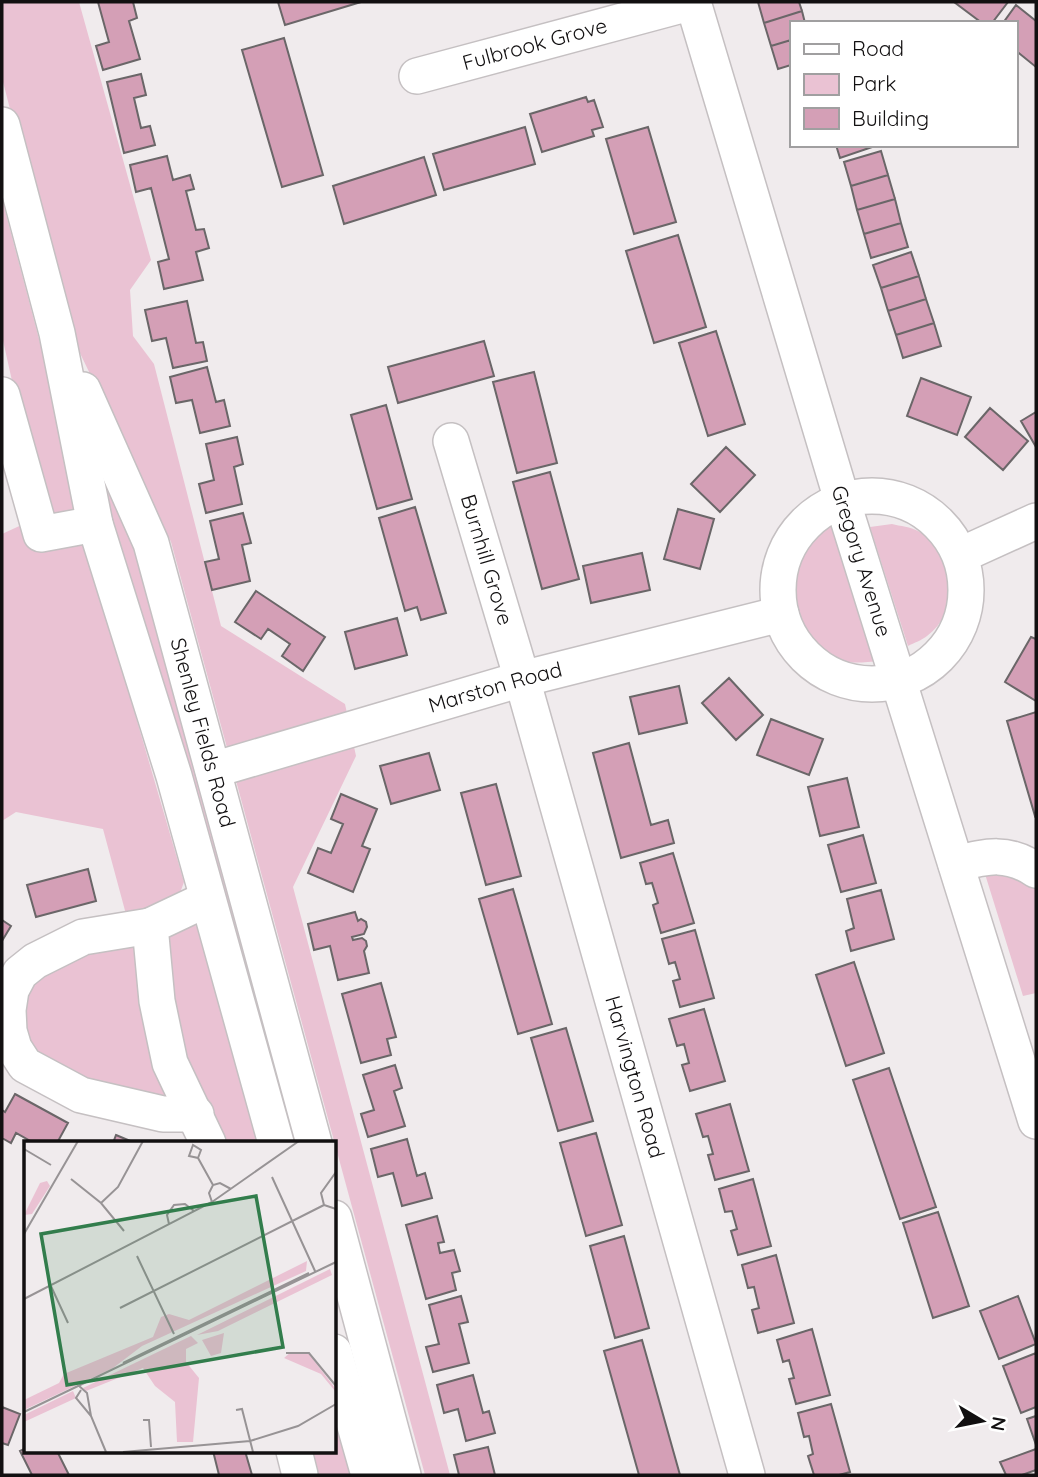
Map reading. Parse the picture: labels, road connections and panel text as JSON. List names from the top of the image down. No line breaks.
{"streets":{"street":["Fulbrook Grove","Burnhill Grove","Gregory Avenue","Marston Road","Shenley Fields Road","Harvington Road"]},"crossings":[["Fulbrook Grove","Gregory Avenue"],["Burnhill Grove","Marston Road"],["Burnhill Grove","Harvington Road"],["Marston Road","Shenley Fields Road"],["Marston Road","Harvington Road"]],"legend":["Road","Park","Building"],"north":"right"}
